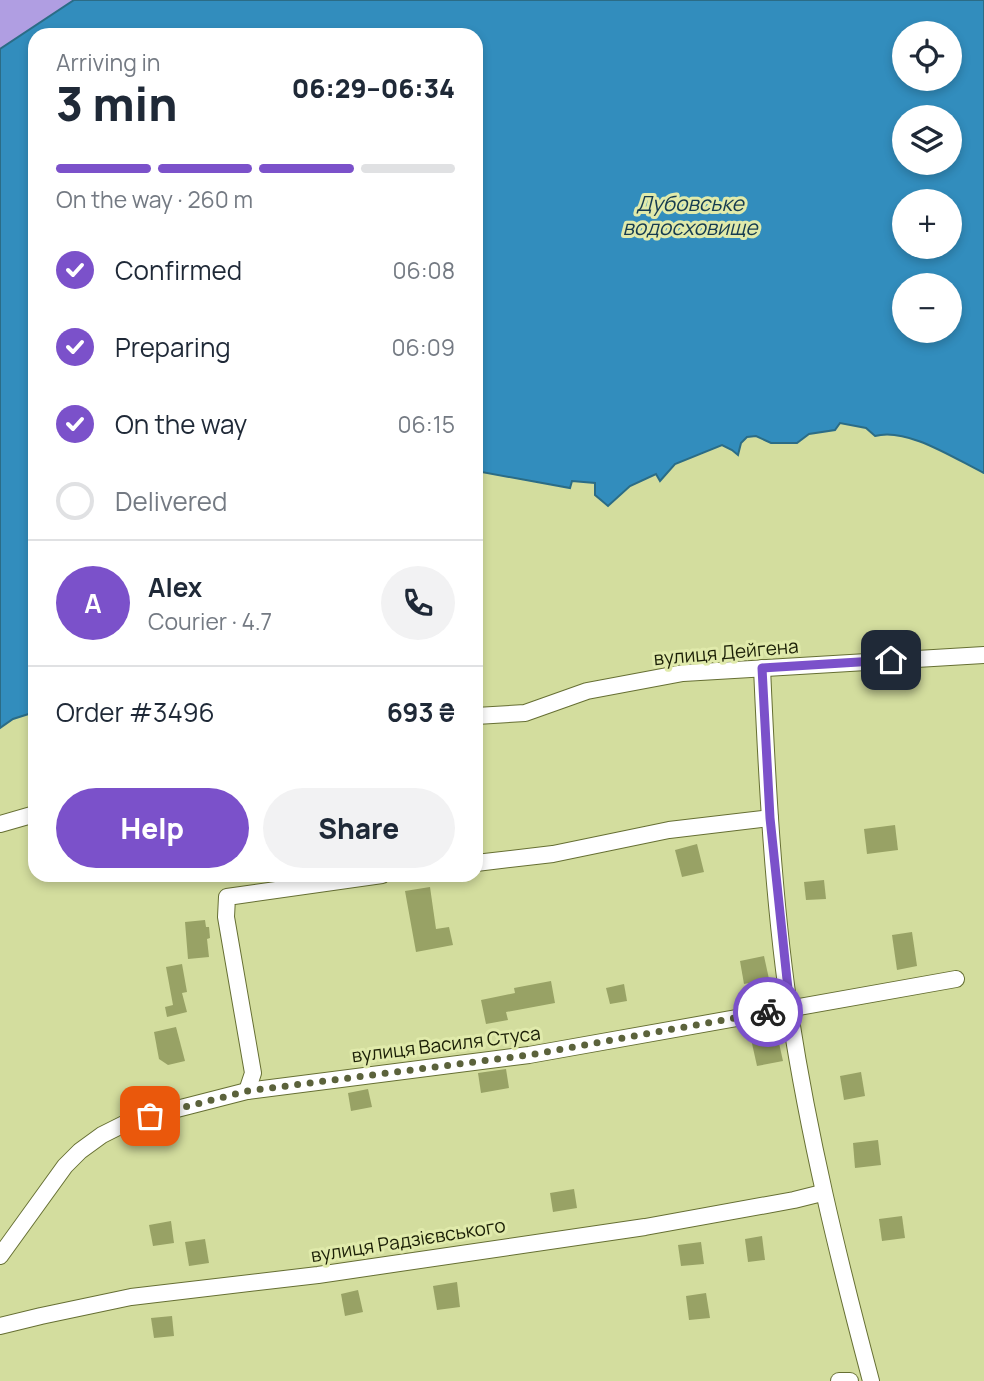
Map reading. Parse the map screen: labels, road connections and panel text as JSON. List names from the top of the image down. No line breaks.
{"streets":{"street":["вулиця Дейгена","вулиця Василя Стуса","вулиця Радзієвського"]},"water":["Дубовське водосховище"],"page":{"map_buttons":["+","−"],"heading":["3 min","Arriving in","06:29–06:34"],"panel":["Alex","Courier · 4.7","Order #3496","693 ₴"],"bar":"On the way · 260 m","list":[["Confirmed","06:08"],["Preparing","06:09"],["On the way","06:15"],"Delivered"],"round":"A","buttons":["Help","Share"]}}
